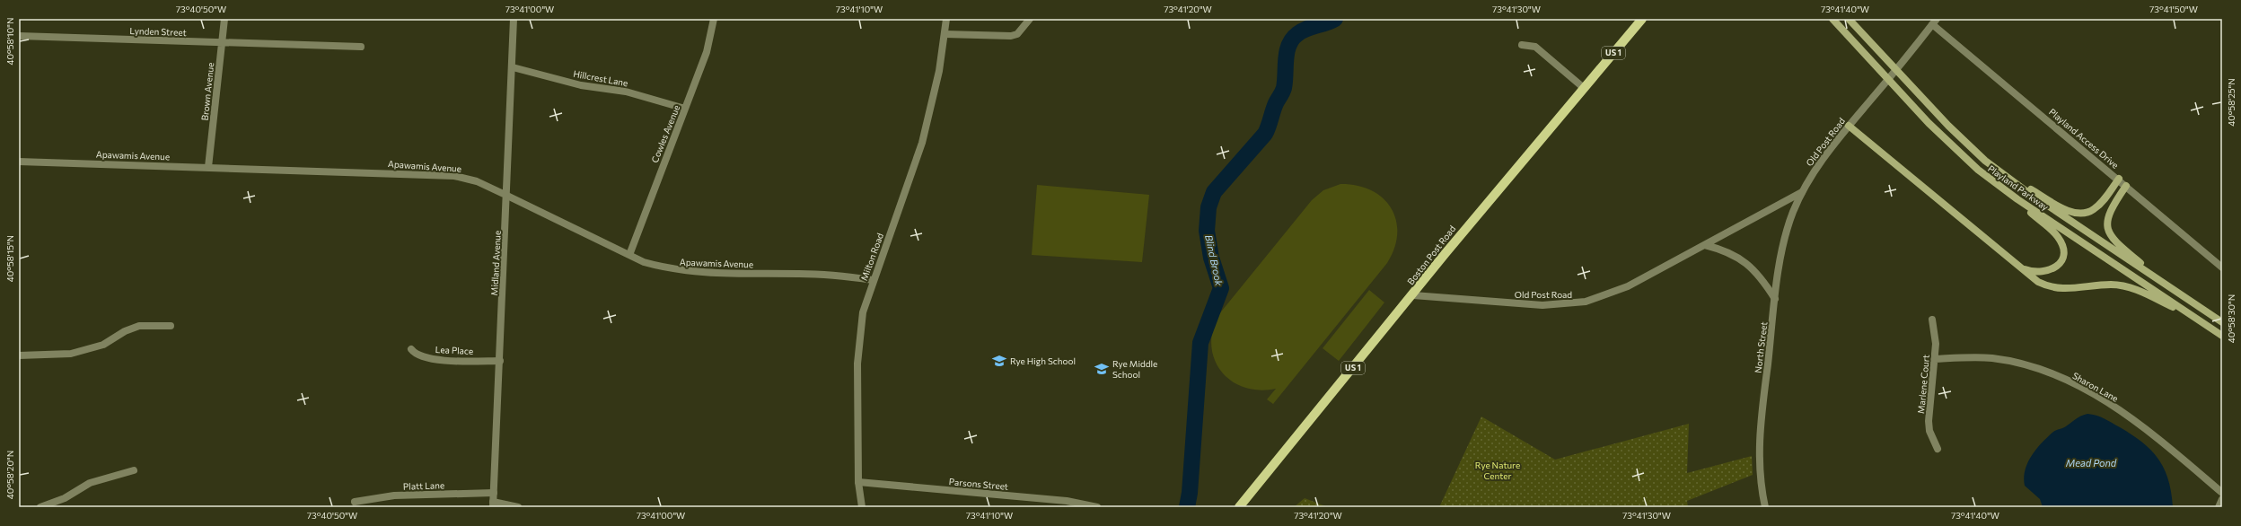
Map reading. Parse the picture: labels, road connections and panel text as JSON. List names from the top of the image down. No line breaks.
{"streets":{"main road":["US 1","Playland Parkway","Boston Post Road"],"street":["Lynden Street","Hillcrest Lane","Brown Avenue","Cowles Avenue","Playland Access Drive","Old Post Road","Apawamis Avenue","Milton Road","Midland Avenue","North Street","Lea Place","Marlene Court","Sharon Lane","Parsons Street","Platt Lane"]},"crossings":[["Lynden Street","Brown Avenue"],["Hillcrest Lane","Cowles Avenue"],["Hillcrest Lane","Midland Avenue"],["Brown Avenue","Apawamis Avenue"],["Cowles Avenue","Apawamis Avenue"],["Playland Access Drive","Old Post Road"],["Old Post Road","Boston Post Road"],["Old Post Road","North Street"],["Apawamis Avenue","Milton Road"],["Apawamis Avenue","Midland Avenue"],["Milton Road","Parsons Street"],["Midland Avenue","Lea Place"],["Midland Avenue","Platt Lane"],["Marlene Court","Sharon Lane"]],"water":["Blind Brook","Mead Pond"],"parks":["Rye Nature Center"],"places":{"school or university":["Rye High School","Rye Middle School"]},"coordinates":["73°40'50\"W","73°41'00\"W","73°41'10\"W","73°41'20\"W","73°41'30\"W","73°41'40\"W","73°41'50\"W","40°58'10\"N","40°58'25\"N","40°58'15\"N","40°58'30\"N","40°58'20\"N"]}
